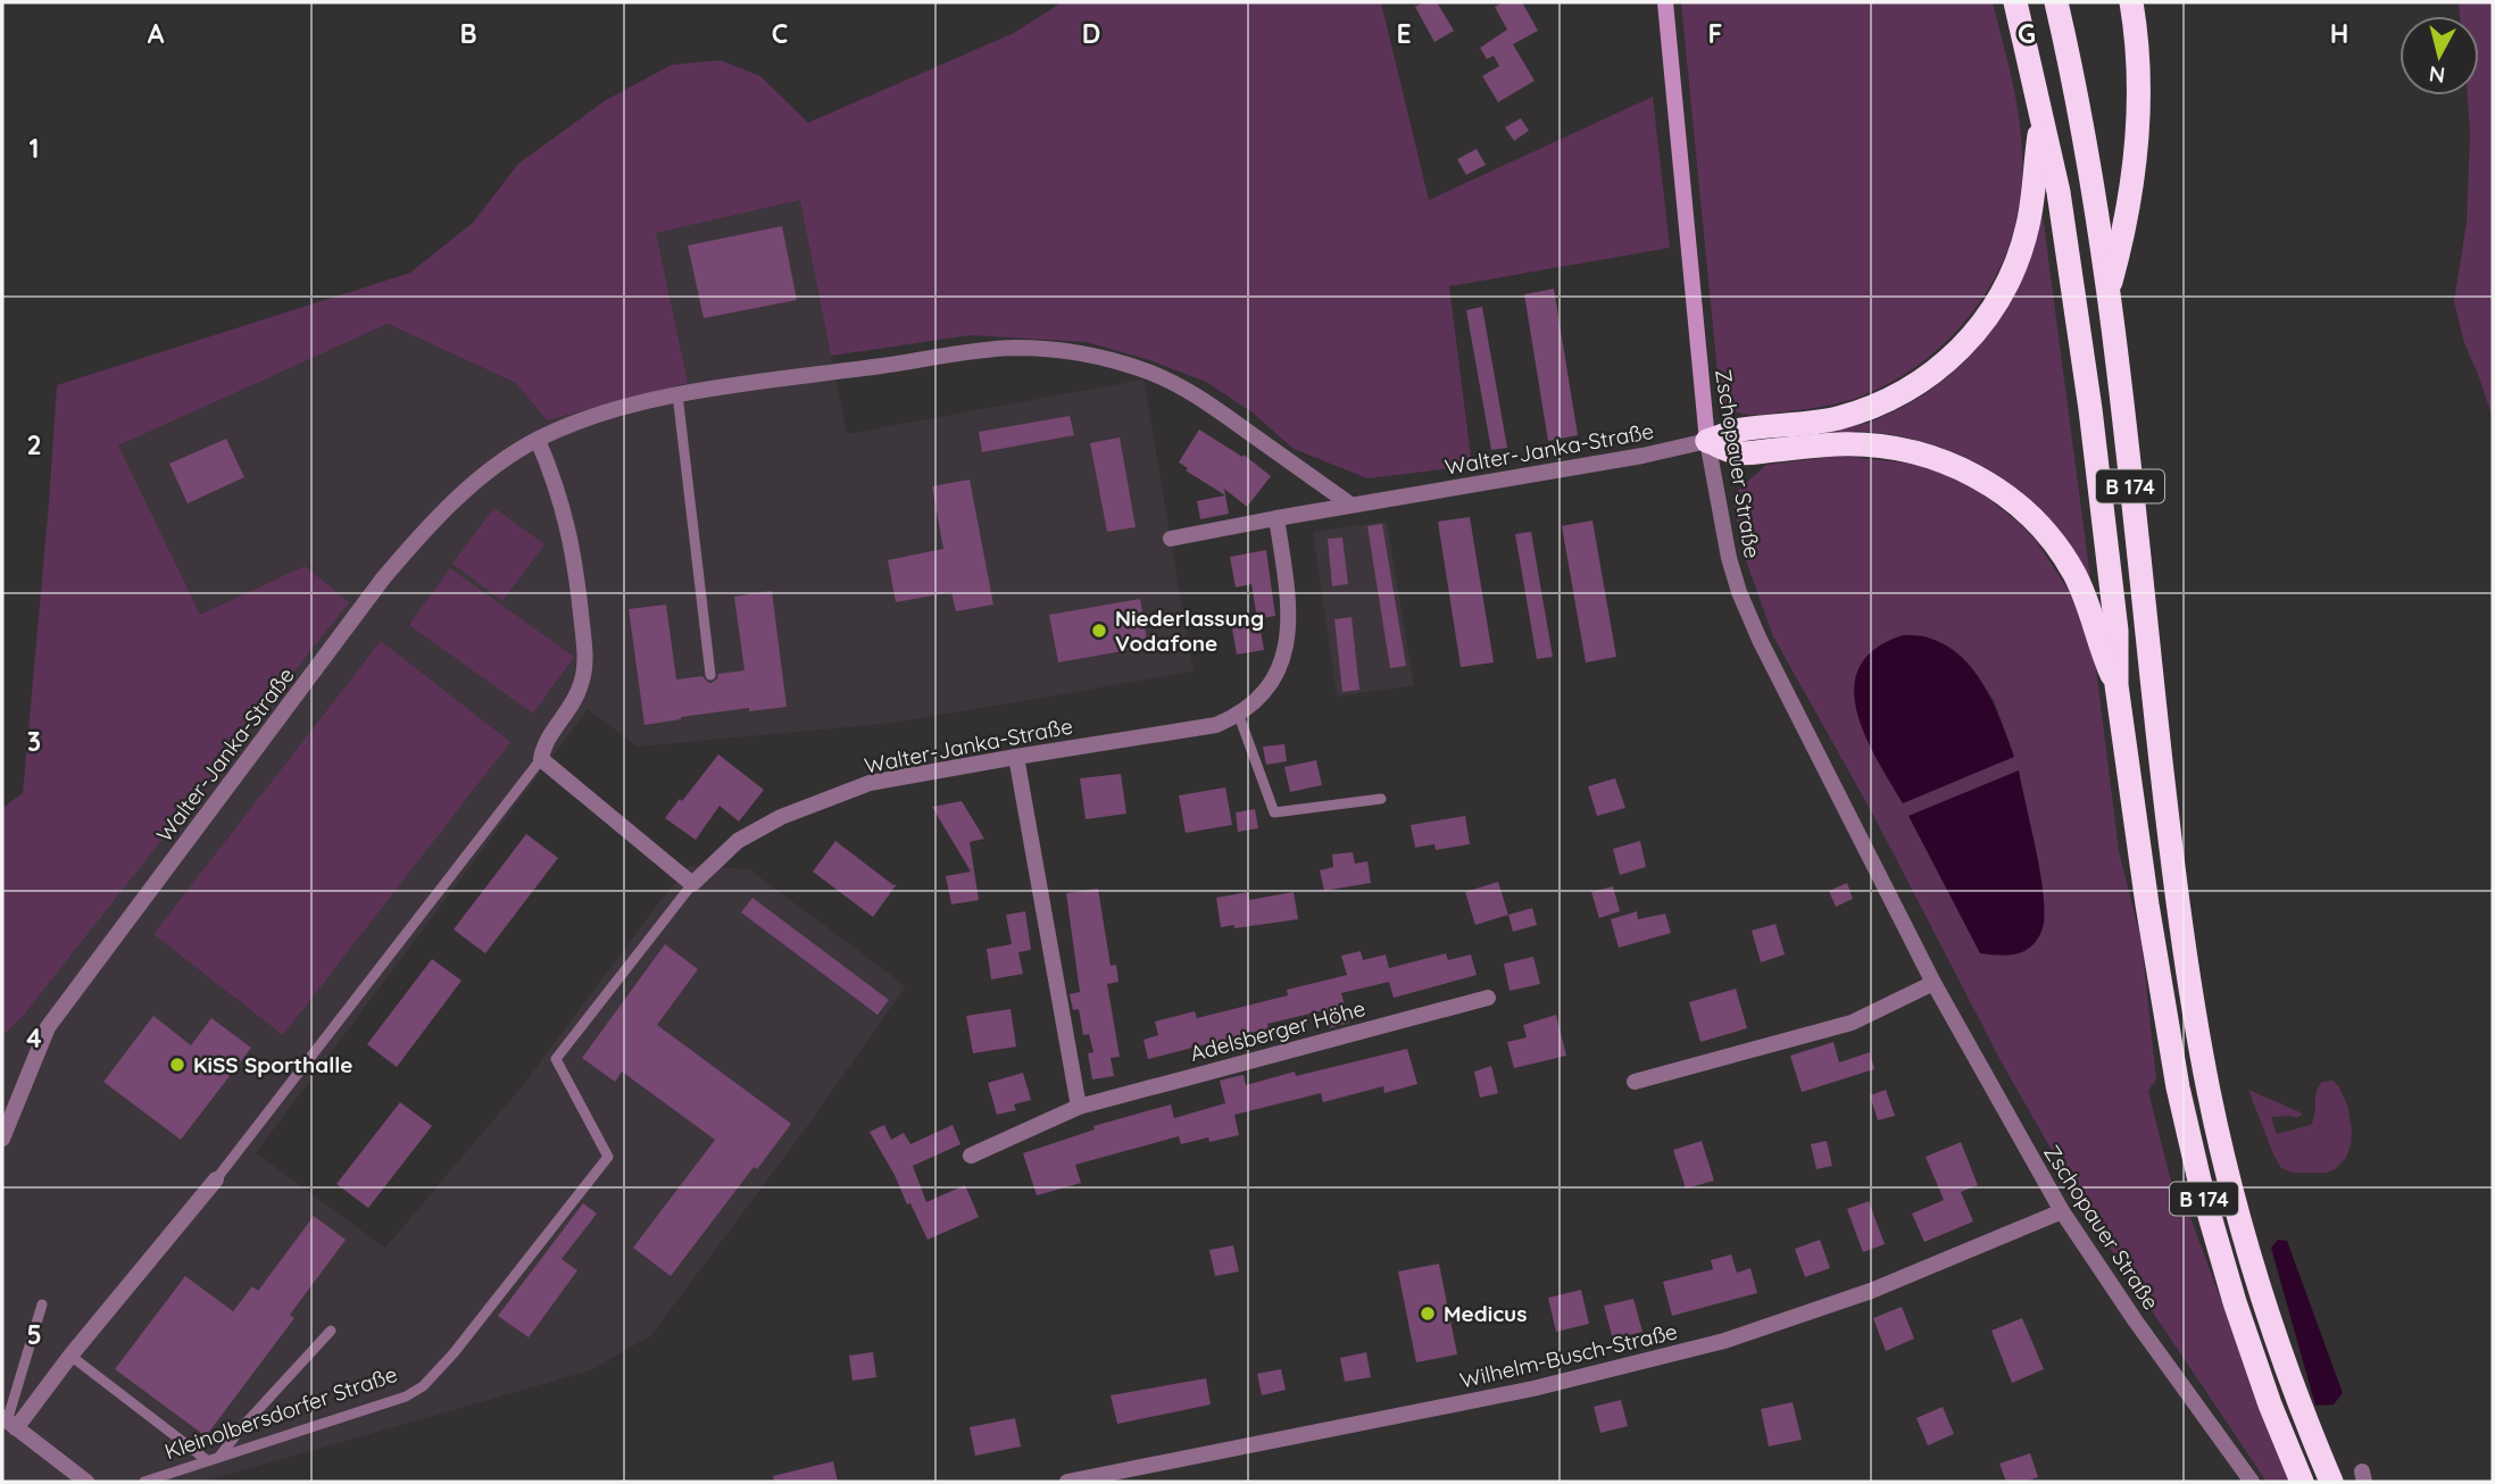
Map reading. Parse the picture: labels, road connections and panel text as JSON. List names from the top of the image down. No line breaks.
{"streets":{"highway":["B 174"],"street":["Walter-Janka-Straße","Zschopauer Straße","Adelsberger Höhe","Wilhelm-Busch-Straße"],"lane":["Kleinolbersdorfer Straße"]},"crossings":[["Walter-Janka-Straße","Zschopauer Straße"],["Walter-Janka-Straße","Kleinolbersdorfer Straße"],["Zschopauer Straße","Wilhelm-Busch-Straße"]],"places":["Niederlassung Vodafone","KiSS Sporthalle","Medicus"],"north":"bottom","grid":{"columns":["A","B","C","D","E","F","G","H"],"rows":["1","2","3","4","5"]}}
